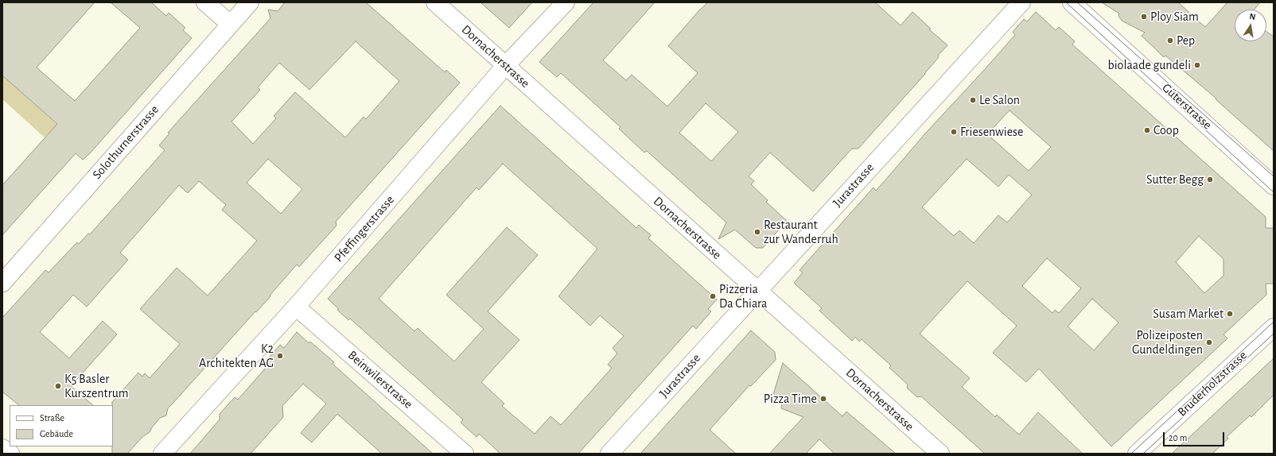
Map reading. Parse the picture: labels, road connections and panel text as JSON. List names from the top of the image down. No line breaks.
{"streets":{"street":["Dornacherstrasse","Güterstrasse","Solothurnerstrasse","Jurastrasse","Pfeffingerstrasse","Beinwilerstrasse","Bruderholzstrasse"]},"crossings":[["Dornacherstrasse","Jurastrasse"],["Dornacherstrasse","Pfeffingerstrasse"],["Pfeffingerstrasse","Beinwilerstrasse"]],"places":["Ploy Siam","Pep","biolaade gundeli","Le Salon","Coop","Friesenwiese","Sutter Begg","Restaurant zur Wanderruh","Pizzeria Da Chiara","Susam Market","Polizeiposten Gundeldingen","K2 Architekten AG","K5 Basler Kurszentrum","Pizza Time"],"legend":["Straße","Gebäude"],"scale_bar":"20 m","north":"top"}
